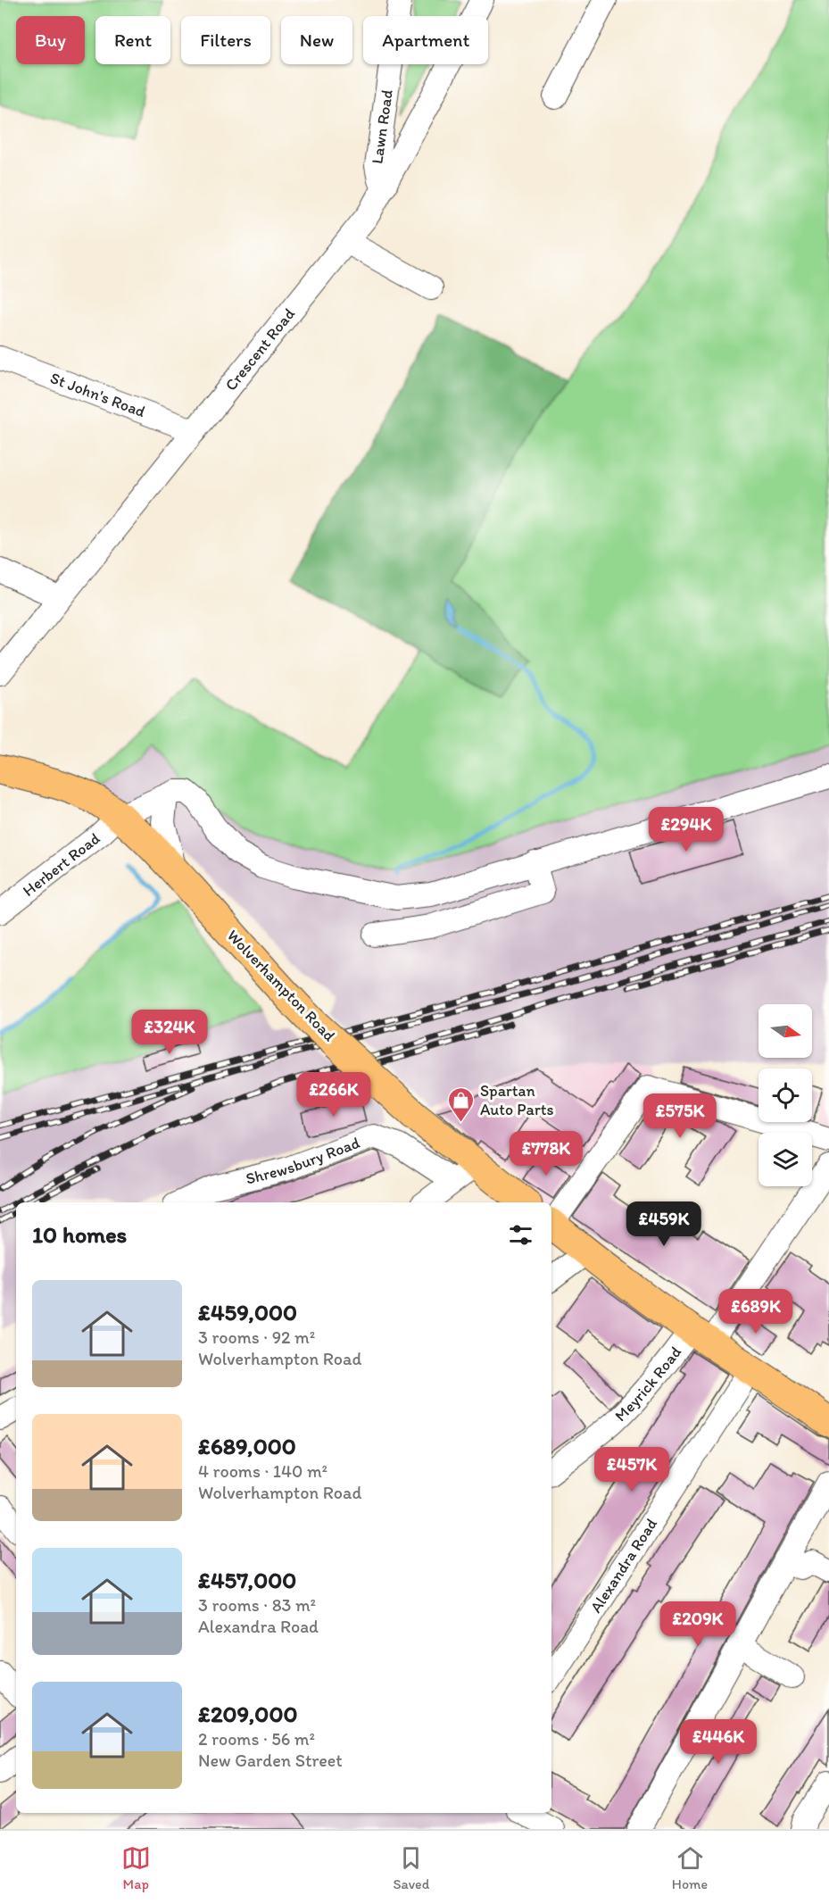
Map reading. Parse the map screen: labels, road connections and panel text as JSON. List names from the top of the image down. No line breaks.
{"streets":{"highway":["Wolverhampton Road"],"street":["Lawn Road","Crescent Road","St John's Road","Herbert Road","Shrewsbury Road","Meyrick Road","Alexandra Road"]},"crossings":[["Lawn Road","Crescent Road"],["Crescent Road","St John's Road"],["Herbert Road","Wolverhampton Road"],["Wolverhampton Road","Shrewsbury Road"]],"places":{"shop":["Spartan Auto Parts"]},"north":"right","page":{"chip":["Buy","Rent","Filters","New","Apartment"],"price":["£294K","£324K","£266K","£575K","£778K","£459K","£689K","£457K","£209K","£446K"],"heading":"10 homes","list":[{"name":"£459,000","note":"3 rooms · 92 m² · Wolverhampton Road"},{"name":"£689,000","note":"4 rooms · 140 m² · Wolverhampton Road"},{"name":"£457,000","note":"3 rooms · 83 m² · Alexandra Road"},{"name":"£209,000","note":"2 rooms · 56 m² · New Garden Street"}],"tabs":["Map","Saved","Home"]}}
